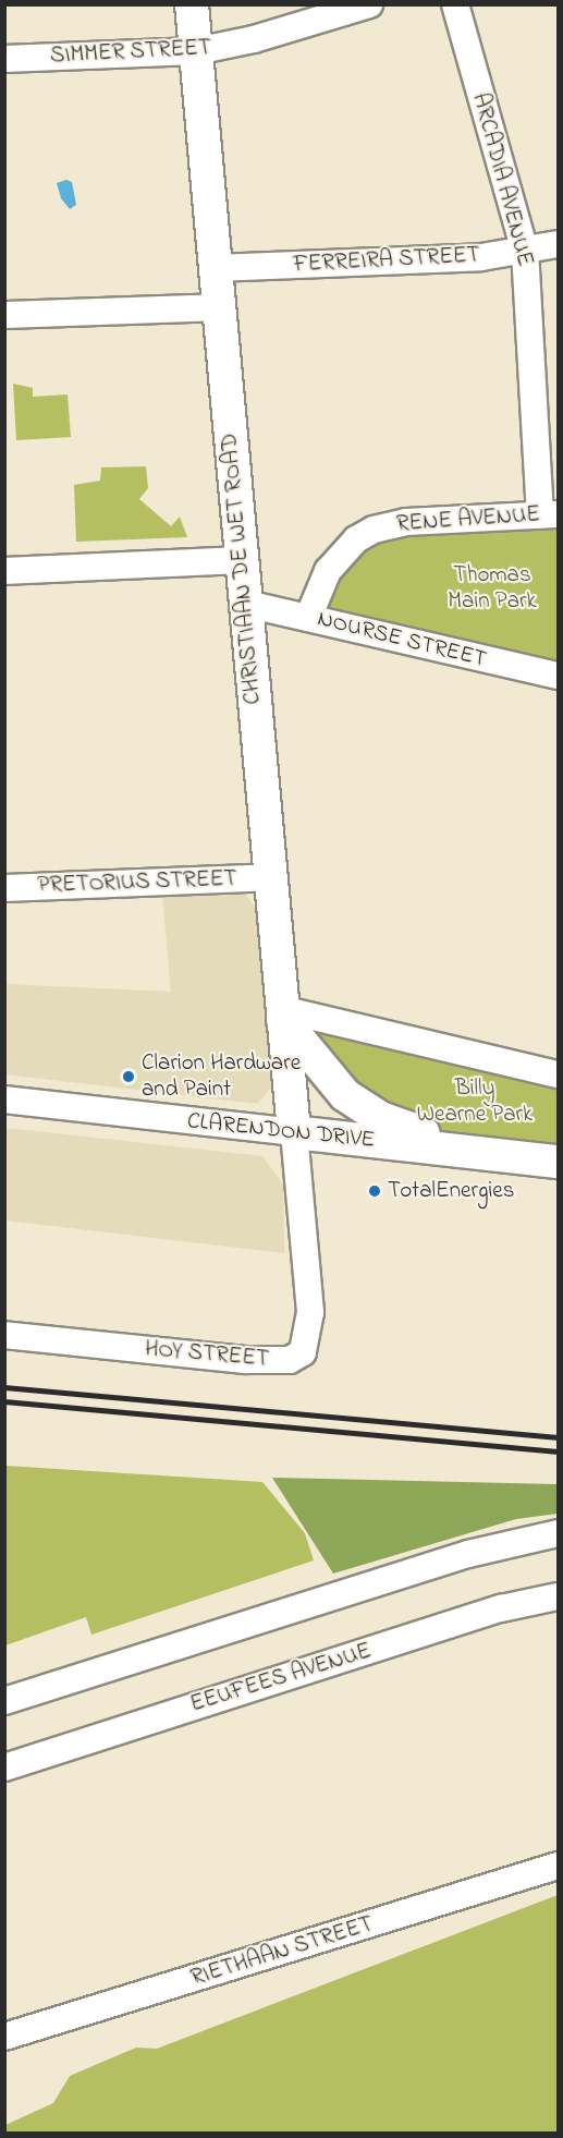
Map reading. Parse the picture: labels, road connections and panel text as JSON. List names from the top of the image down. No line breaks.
{"streets":{"main road":["CHRISTIAAN DE WET ROAD","CLARENDON DRIVE"],"street":["SIMMER STREET","ARCADIA AVENUE","FERREIRA STREET","RENE AVENUE","NOURSE STREET","PRETORIUS STREET","HOY STREET","EEUFEES AVENUE","RIETHAAN STREET"]},"crossings":[["SIMMER STREET","CHRISTIAAN DE WET ROAD"],["ARCADIA AVENUE","FERREIRA STREET"],["ARCADIA AVENUE","RENE AVENUE"],["FERREIRA STREET","CHRISTIAAN DE WET ROAD"],["RENE AVENUE","NOURSE STREET"],["CHRISTIAAN DE WET ROAD","NOURSE STREET"],["CHRISTIAAN DE WET ROAD","PRETORIUS STREET"],["CHRISTIAAN DE WET ROAD","CLARENDON DRIVE"],["CHRISTIAAN DE WET ROAD","HOY STREET"],["CLARENDON DRIVE","HOY STREET"]],"parks":["Thomas Main Park","Billy Wearne Park"],"places":["Clarion Hardware and Paint","TotalEnergies"]}
